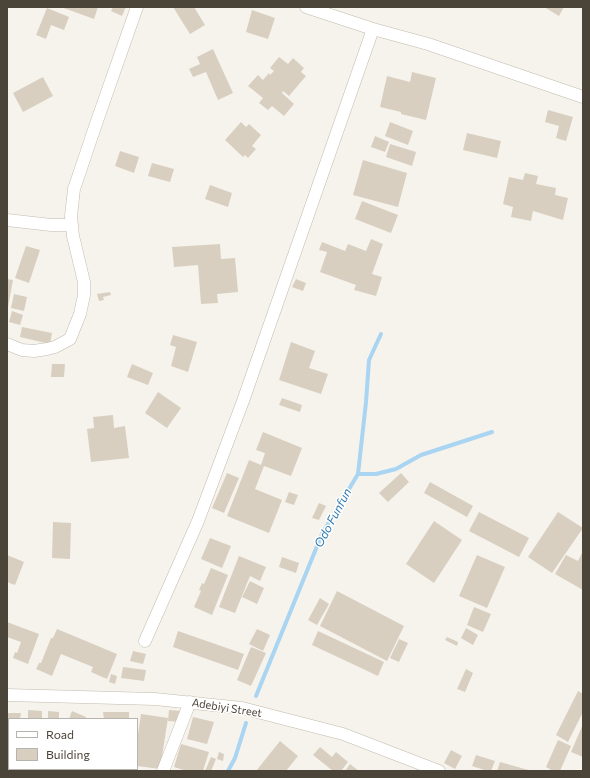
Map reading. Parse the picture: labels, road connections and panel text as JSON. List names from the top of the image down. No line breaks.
{"streets":{"street":["Adebiyi Street"]},"water":["Odo Funfun"],"legend":["Road","Building"]}
